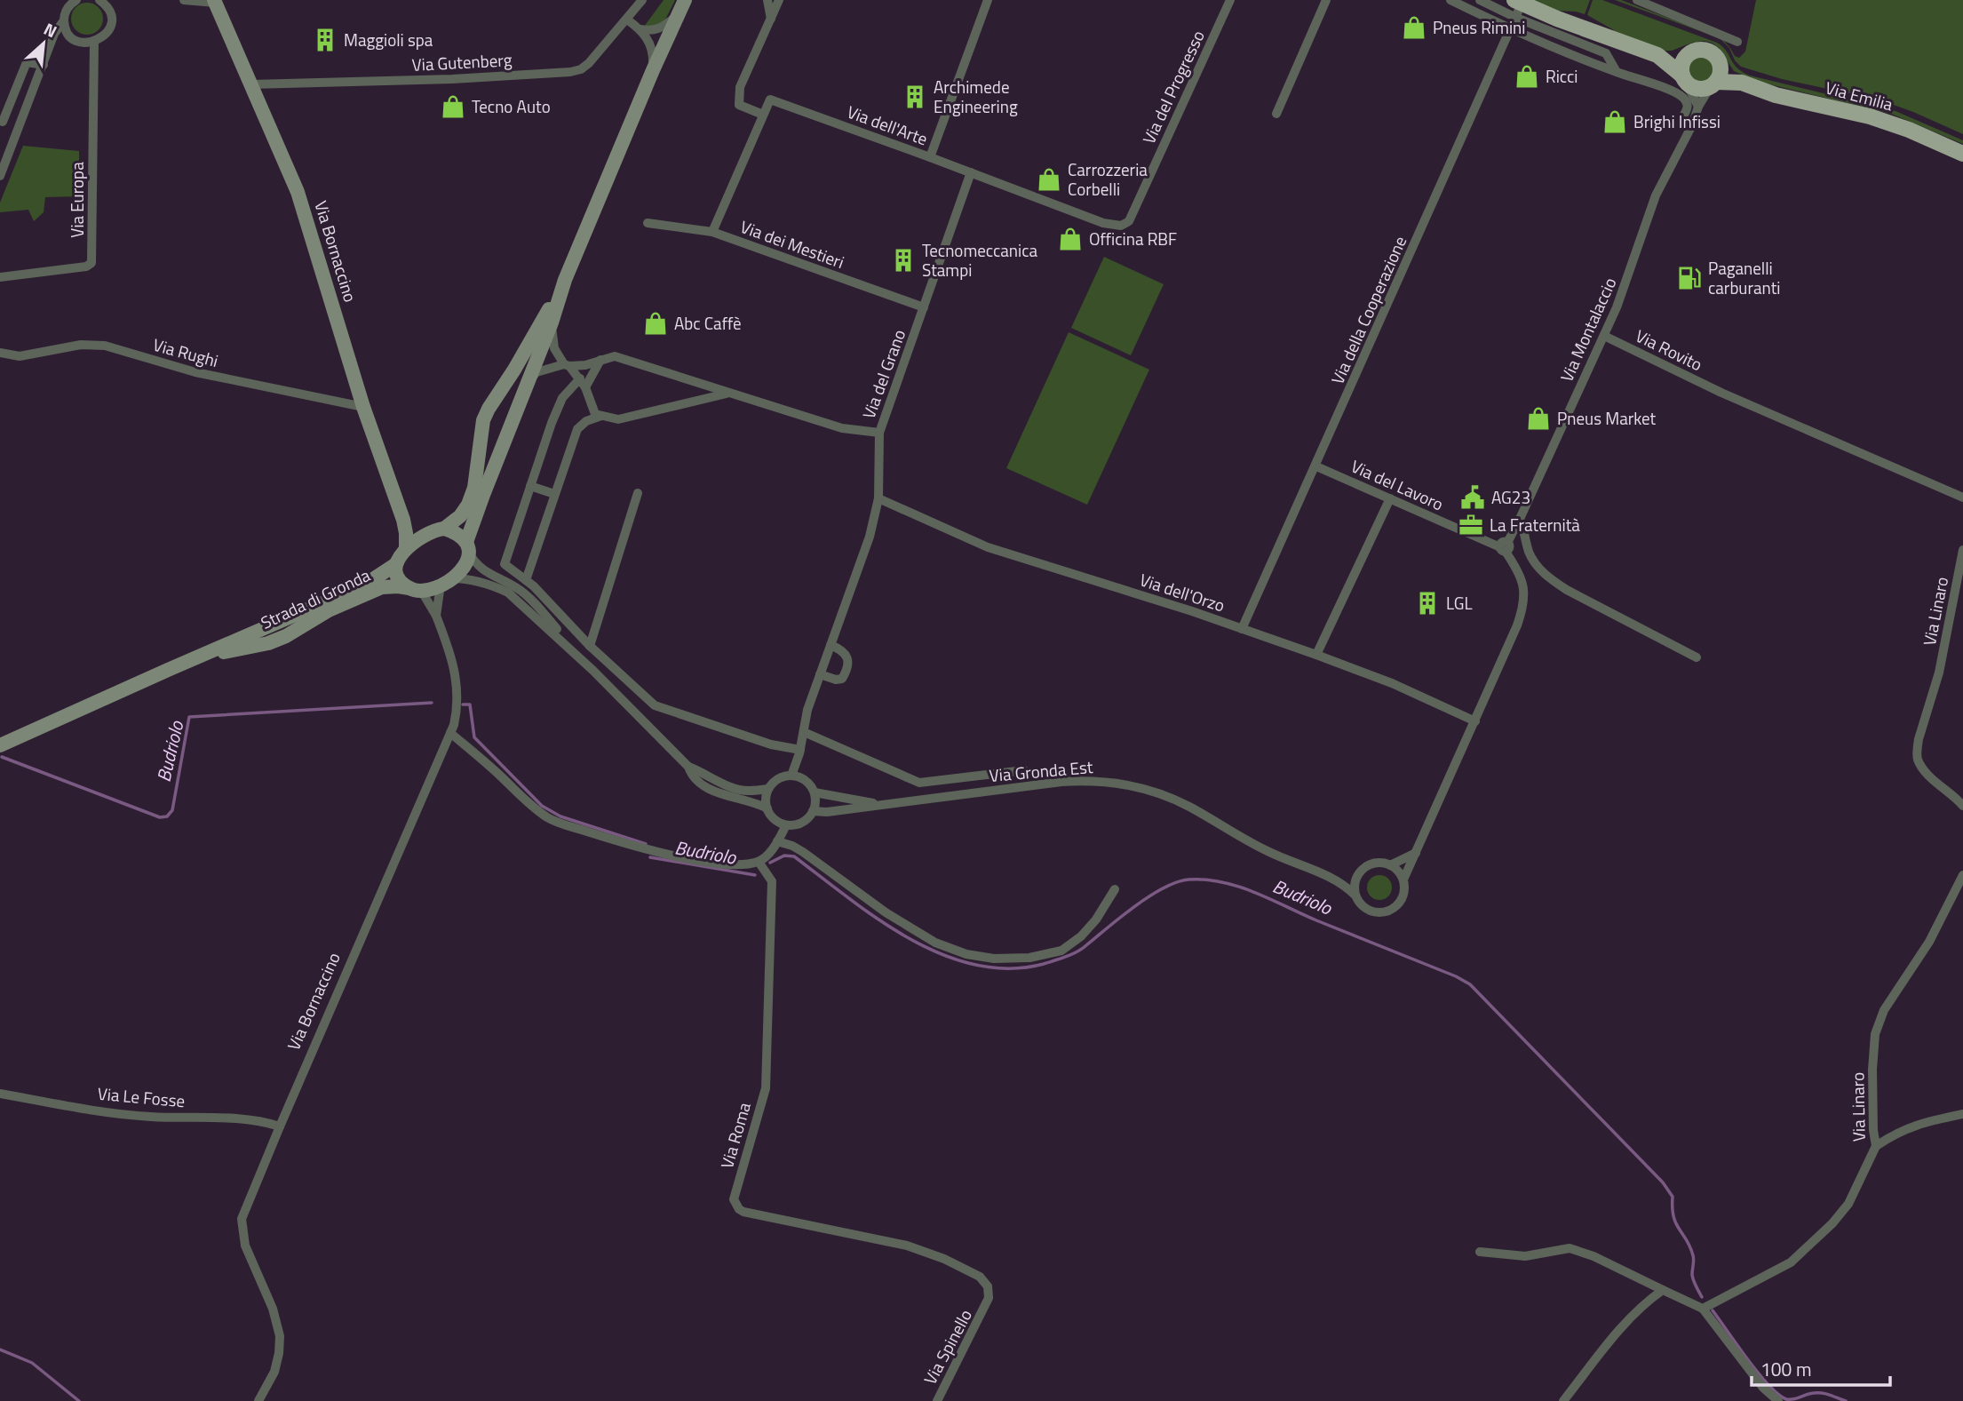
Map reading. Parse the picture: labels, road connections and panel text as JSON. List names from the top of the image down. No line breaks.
{"streets":{"main road":["Via Emilia","Via Bornaccino","Strada di Gronda"],"street":["Via Gutenberg","Via del Progresso","Via dell'Arte","Via Europa","Via dei Mestieri","Via della Cooperazione","Via Montalaccio","Via Rovito","Via Rughi","Via del Grano","Via del Lavoro","Via dell'Orzo","Via Linaro","Via Gronda Est","Via Le Fosse","Via Roma","Via Spinello"]},"crossings":[["Via Gutenberg","Via Bornaccino"],["Via del Progresso","Via dell'Arte"],["Via Emilia","Via della Cooperazione"],["Via Emilia","Via Montalaccio"],["Via dell'Arte","Via del Grano"],["Via dei Mestieri","Via del Grano"],["Via Bornaccino","Via Rughi"],["Via Bornaccino","Strada di Gronda"],["Via Bornaccino","Via Le Fosse"],["Via della Cooperazione","Via del Lavoro"],["Via della Cooperazione","Via dell'Orzo"],["Via Montalaccio","Via Rovito"],["Via del Grano","Via dell'Orzo"],["Via del Lavoro","Via Gronda Est"],["Via dell'Orzo","Via Gronda Est"],["Via Roma","Via Spinello"]],"water":["Budriolo"],"places":{"shop":["Pneus Rimini","Ricci","Tecno Auto","Brighi Infissi","Carrozzeria Corbelli","Officina RBF","Abc Caffè","Pneus Market"],"building":["Maggioli spa","Archimede Engineering","Tecnomeccanica Stampi","LGL"],"fuel station":["Paganelli carburanti"],"public building":["AG23"],"office":["La Fraternità"]},"scale_bar":"100 m","north":"top right"}
